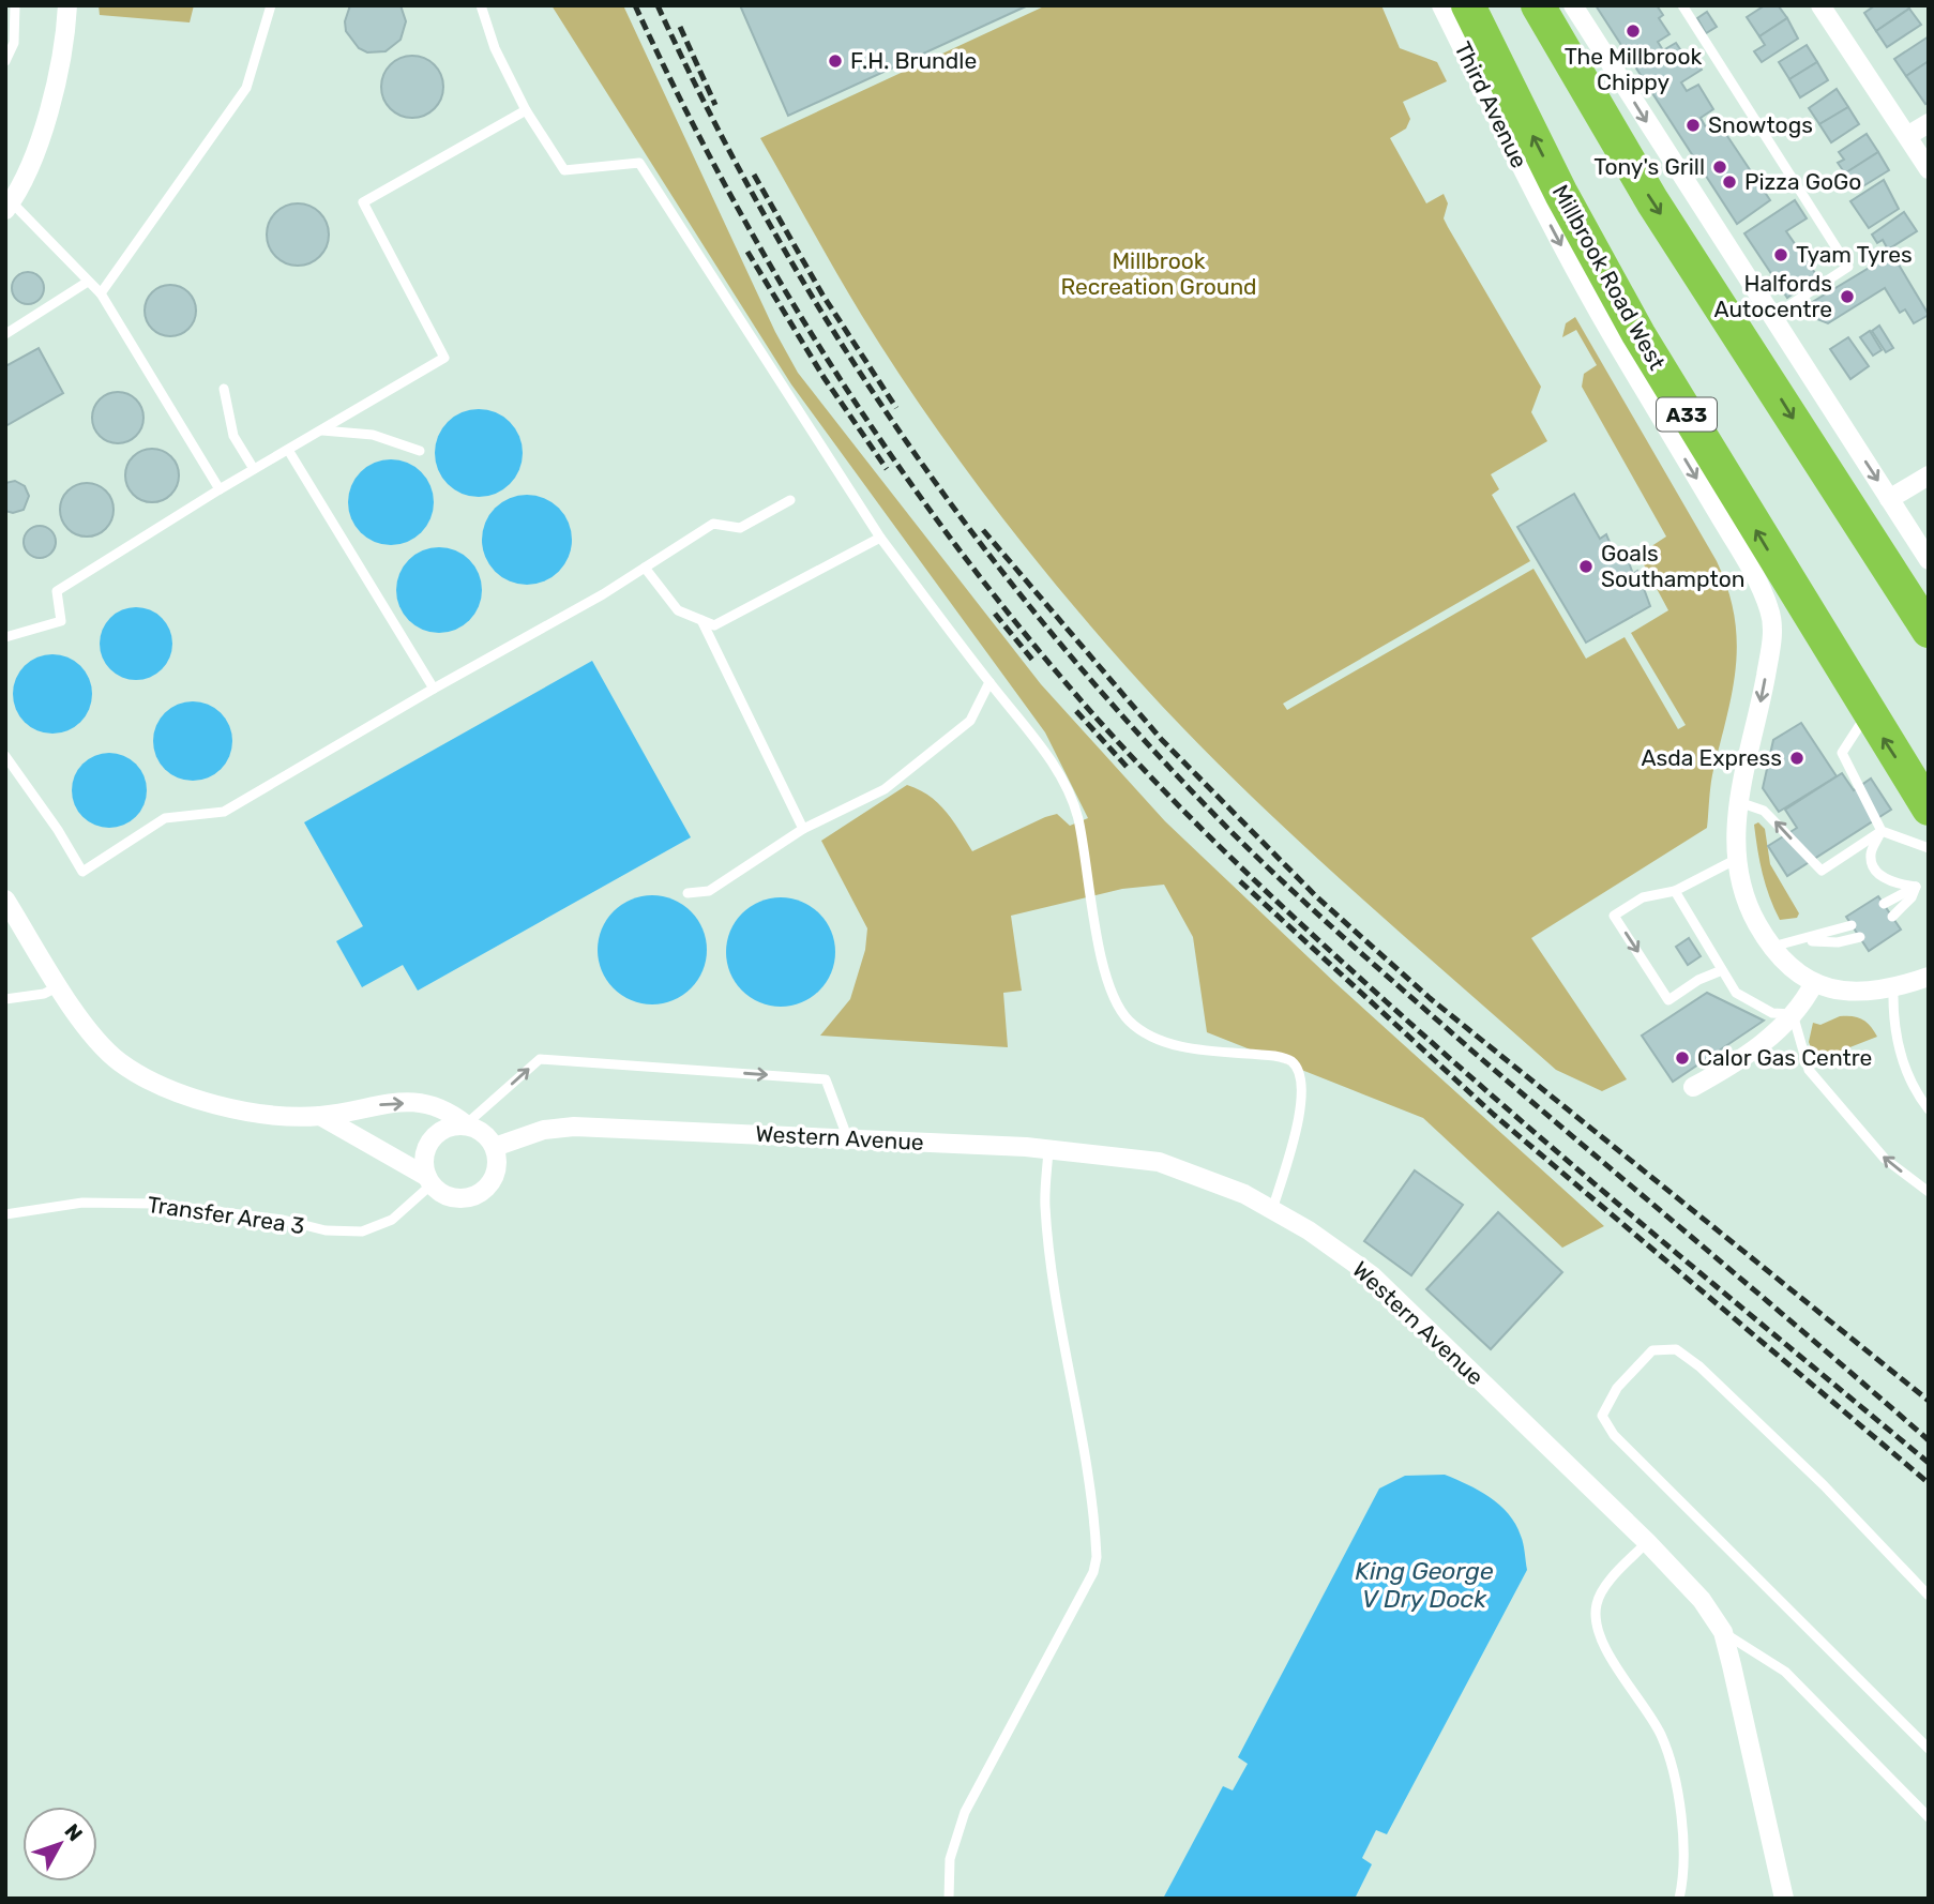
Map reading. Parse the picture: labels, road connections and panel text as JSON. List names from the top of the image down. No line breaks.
{"streets":{"highway":["Millbrook Road West","A33"],"street":["Third Avenue","Western Avenue"],"lane":["Transfer Area 3"]},"crossings":[["Western Avenue","Transfer Area 3"]],"water":["King George V Dry Dock"],"parks":["Millbrook Recreation Ground"],"places":["The Millbrook Chippy","F.H. Brundle","Snowtogs","Tony's Grill","Pizza GoGo","Tyam Tyres","Halfords Autocentre","Goals Southampton","Asda Express","Calor Gas Centre"],"north":"top right"}
